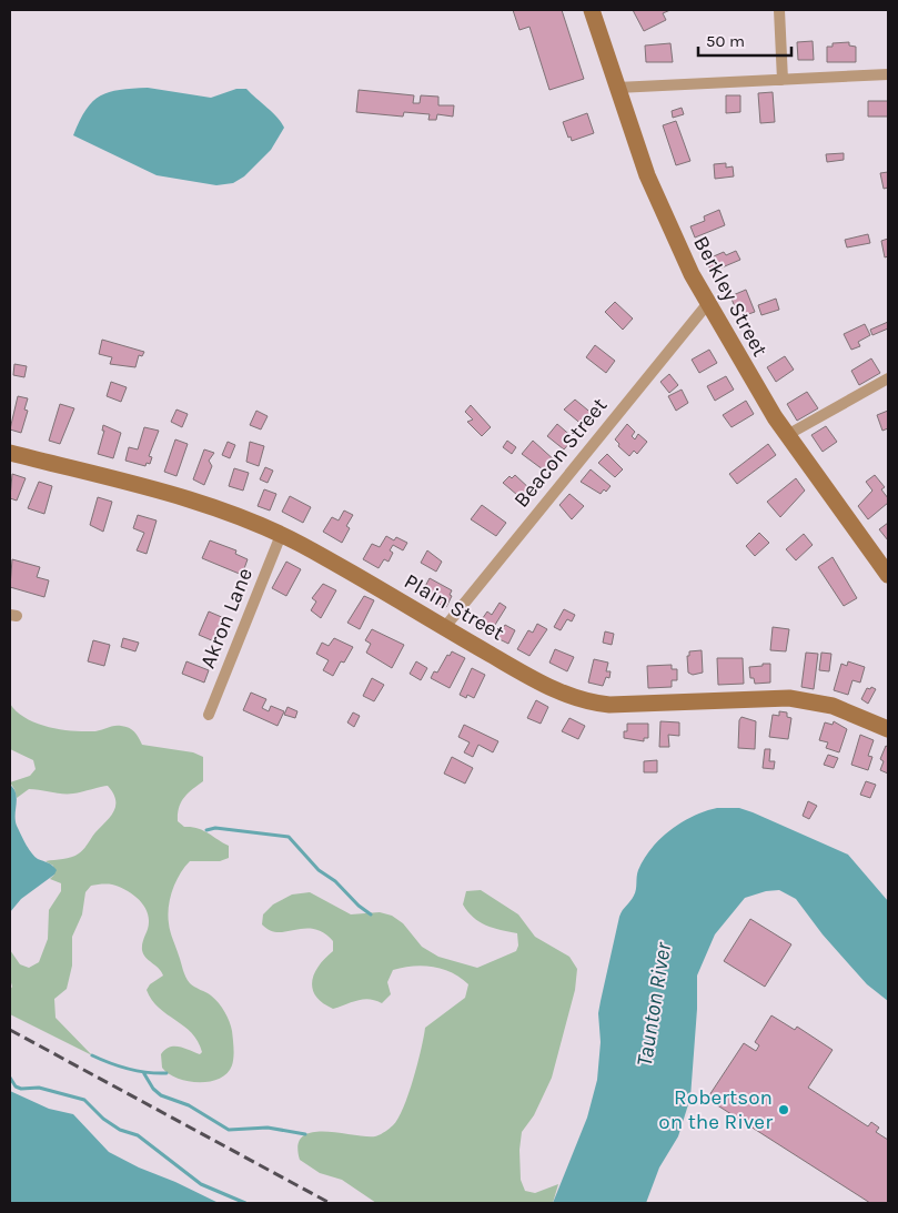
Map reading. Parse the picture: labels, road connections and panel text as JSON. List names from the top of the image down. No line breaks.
{"streets":{"main road":["Berkley Street","Plain Street"],"street":["Beacon Street","Akron Lane"]},"crossings":[["Berkley Street","Beacon Street"],["Beacon Street","Plain Street"],["Plain Street","Akron Lane"]],"water":["Taunton River"],"places":["Robertson on the River"],"scale_bar":"50 m"}
